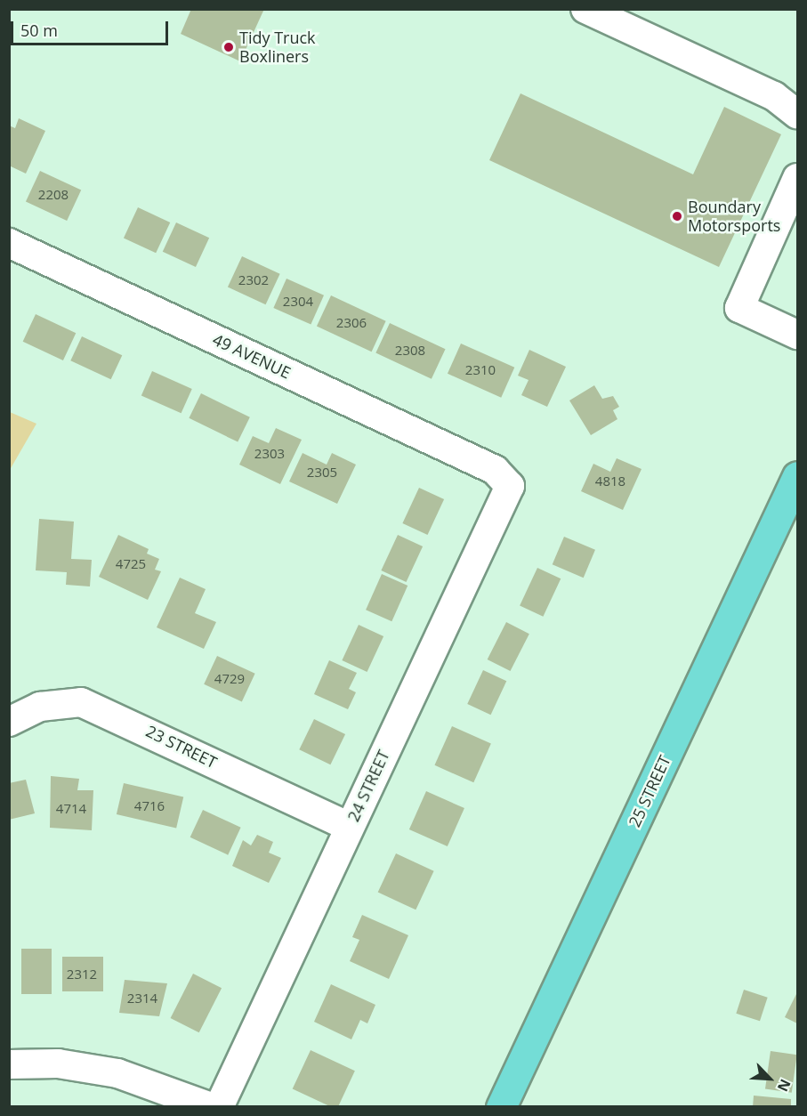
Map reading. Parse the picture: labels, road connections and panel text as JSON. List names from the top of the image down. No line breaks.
{"streets":{"main road":["25 STREET"],"street":["49 AVENUE","23 STREET","24 STREET"]},"crossings":[["49 AVENUE","24 STREET"],["23 STREET","24 STREET"]],"places":["Tidy Truck Boxliners","Boundary Motorsports"],"house_numbers":["2208","2302","2304","2306","2308","2310","2303","2305","4818","4725","4729","4716","4714","2312","2314"],"scale_bar":"50 m","north":"bottom right"}
